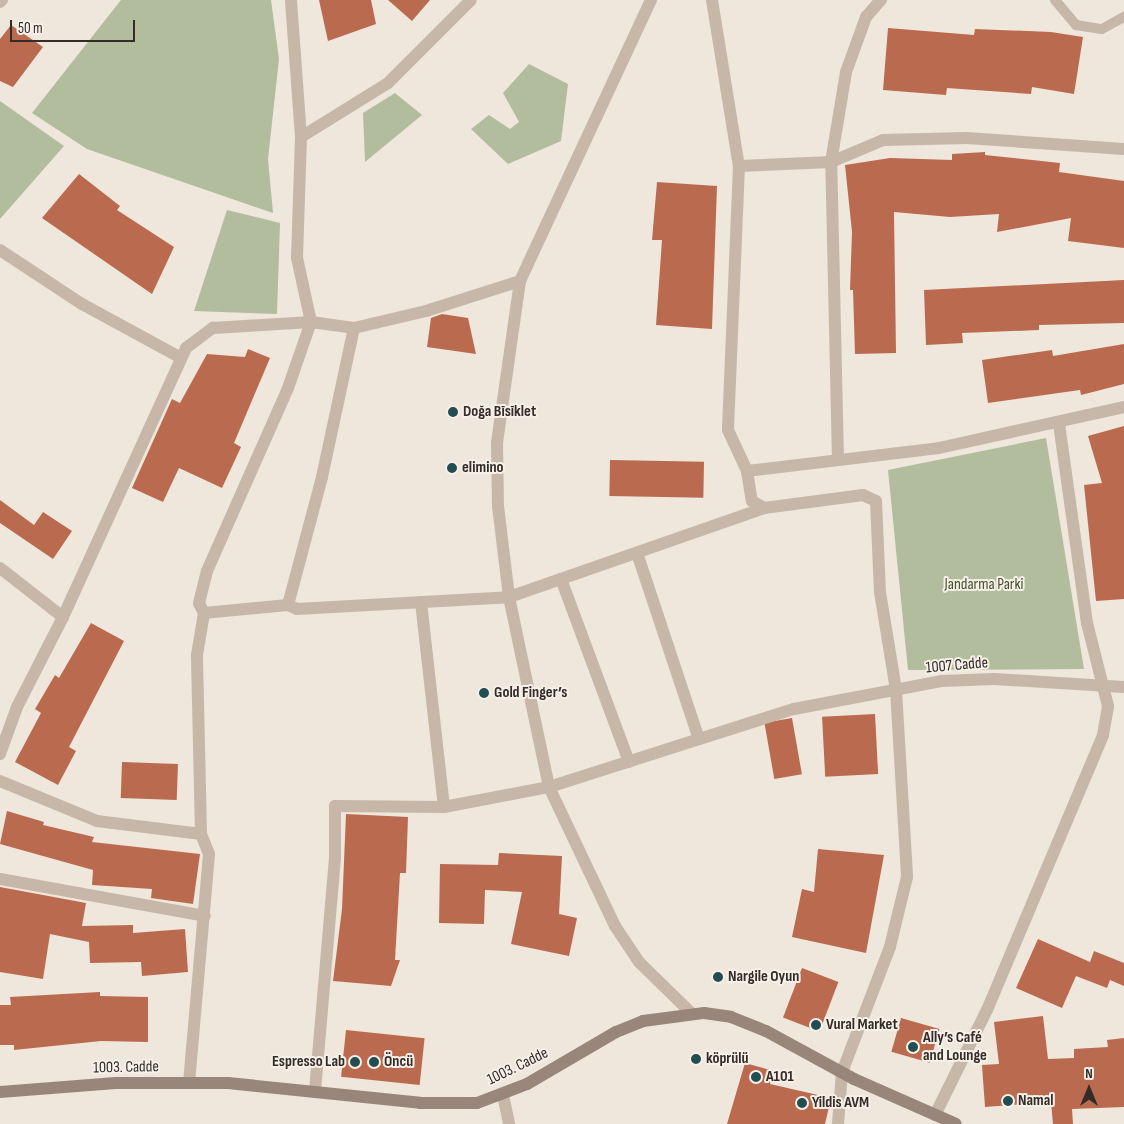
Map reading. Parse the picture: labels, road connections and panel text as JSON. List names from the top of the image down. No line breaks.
{"streets":{"main road":["1003. Cadde"],"street":["1007 Cadde"]},"crossings":[["1007 Cadde","1003. Cadde"]],"parks":["Jandarma Parki"],"places":["Doğa Bīsīklet","elimino","Gold Finger’s","Nargile Oyun","Vural Market","Ally’s Café and Lounge","köprülü","Espresso Lab","Öncü","A101","Namal","Yildis AVM"],"scale_bar":"50 m","north":"top"}
